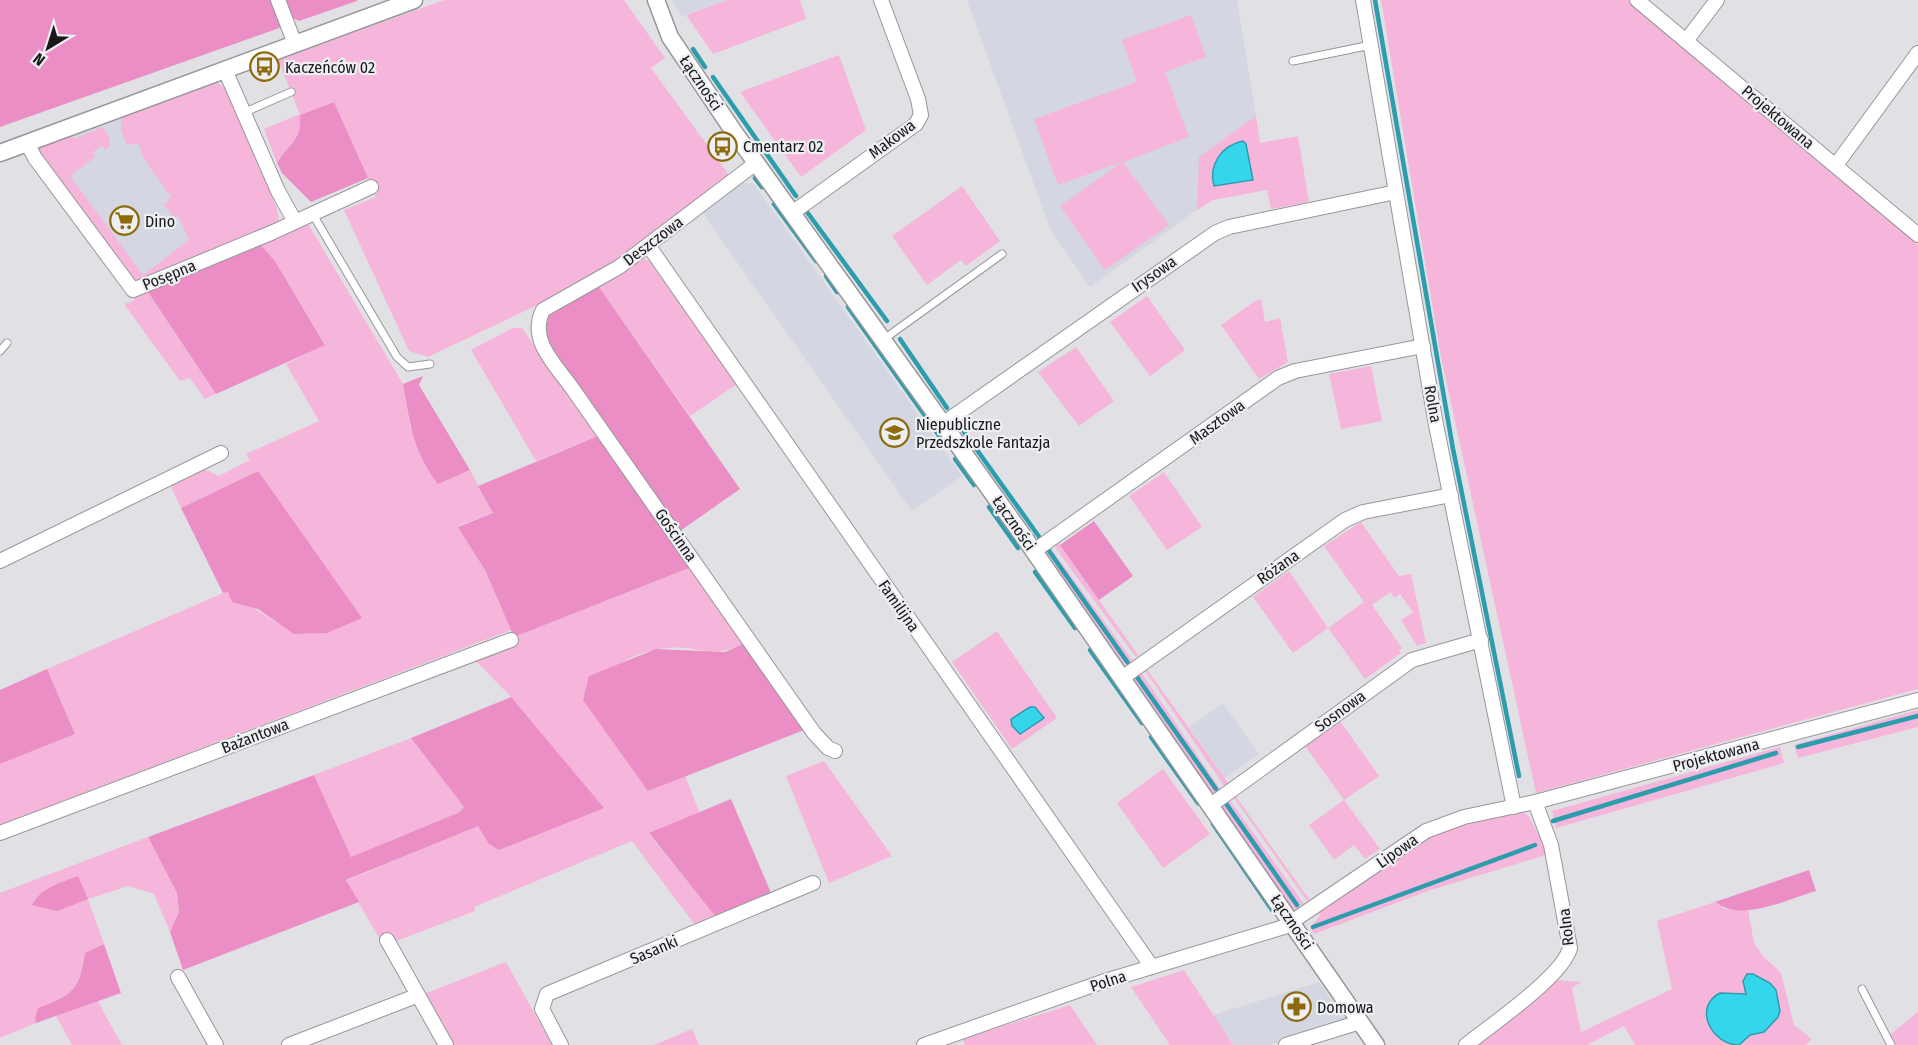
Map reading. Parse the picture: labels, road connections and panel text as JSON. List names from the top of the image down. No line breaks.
{"streets":{"street":["Łączności","Projektowana","Makowa","Deszczowa","Irysowa","Posępna","Rolna","Masztowa","Gościnna","Różana","Familijna","Sosnowa","Bażantowa","Lipowa","Sasanki","Polna"]},"crossings":[["Łączności","Makowa"],["Łączności","Deszczowa"],["Łączności","Irysowa"],["Łączności","Masztowa"],["Łączności","Różana"],["Łączności","Sosnowa"],["Łączności","Lipowa"],["Łączności","Polna"],["Projektowana","Rolna"],["Projektowana","Lipowa"],["Deszczowa","Gościnna"],["Deszczowa","Familijna"],["Irysowa","Rolna"],["Rolna","Masztowa"],["Rolna","Różana"],["Rolna","Sosnowa"],["Rolna","Lipowa"],["Familijna","Polna"],["Lipowa","Polna"]],"places":{"bus stop":["Kaczeńców 02","Cmentarz 02"],"supermarket":["Dino"],"school or university":["Niepubliczne Przedszkole Fantazja"],"pharmacy":["Domowa"]},"north":"bottom left"}
